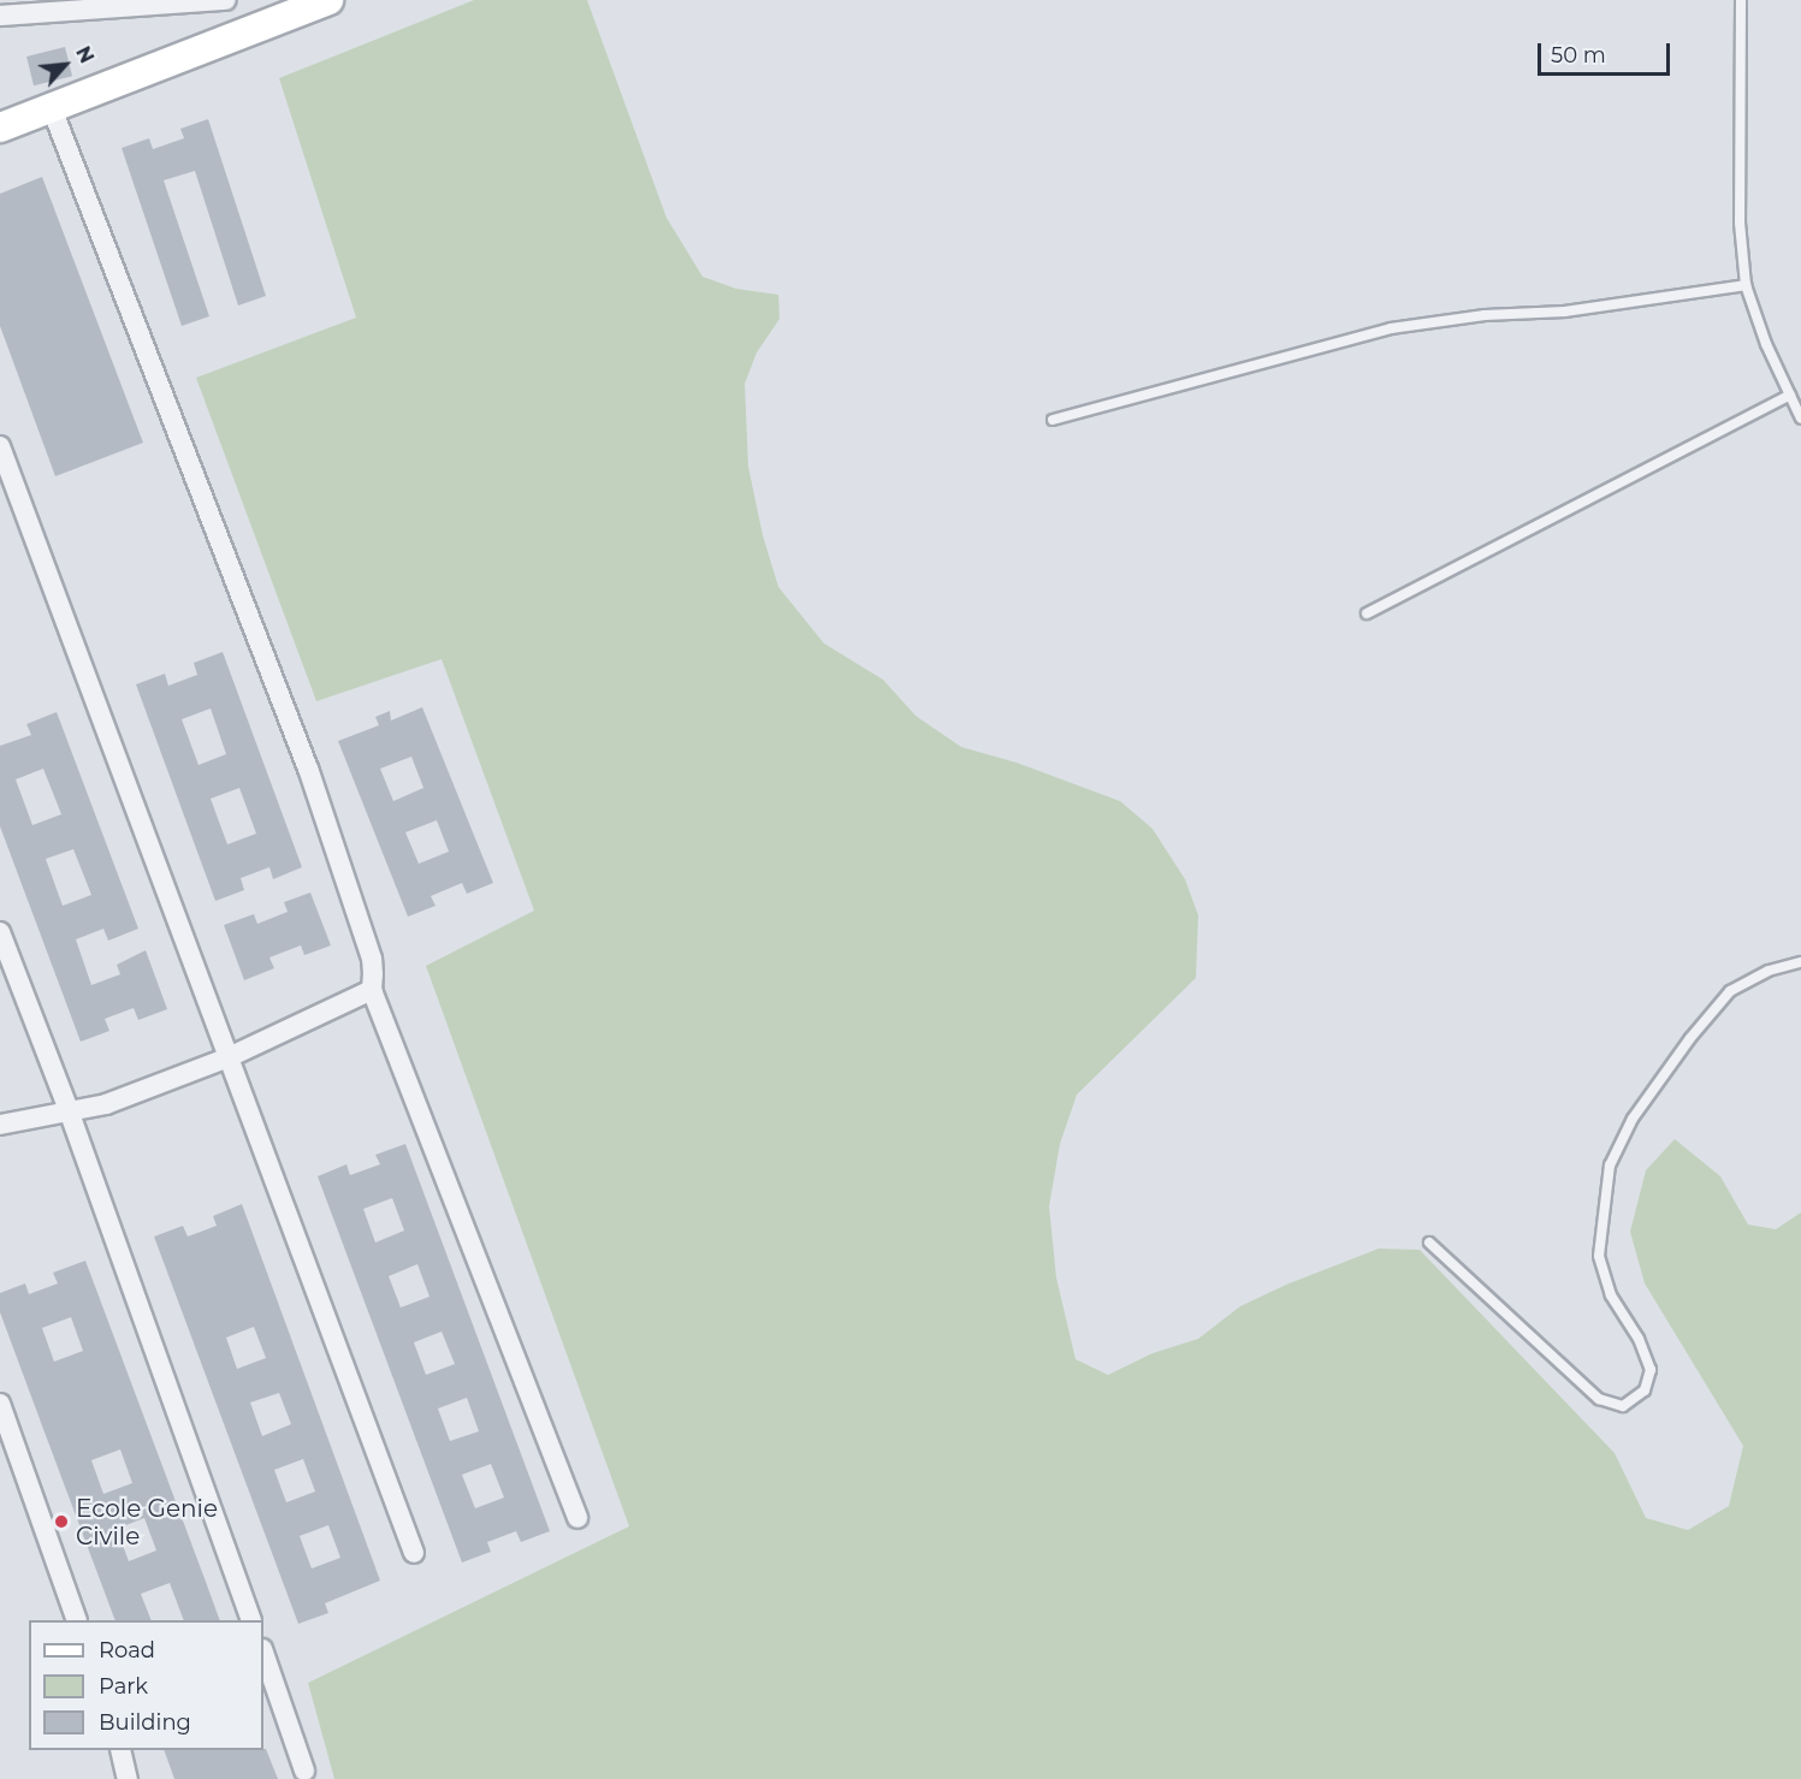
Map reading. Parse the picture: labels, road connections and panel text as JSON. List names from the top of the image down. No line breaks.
{"places":["Ecole Genie Civile"],"legend":["Road","Park","Building"],"scale_bar":"50 m","north":"top right"}
